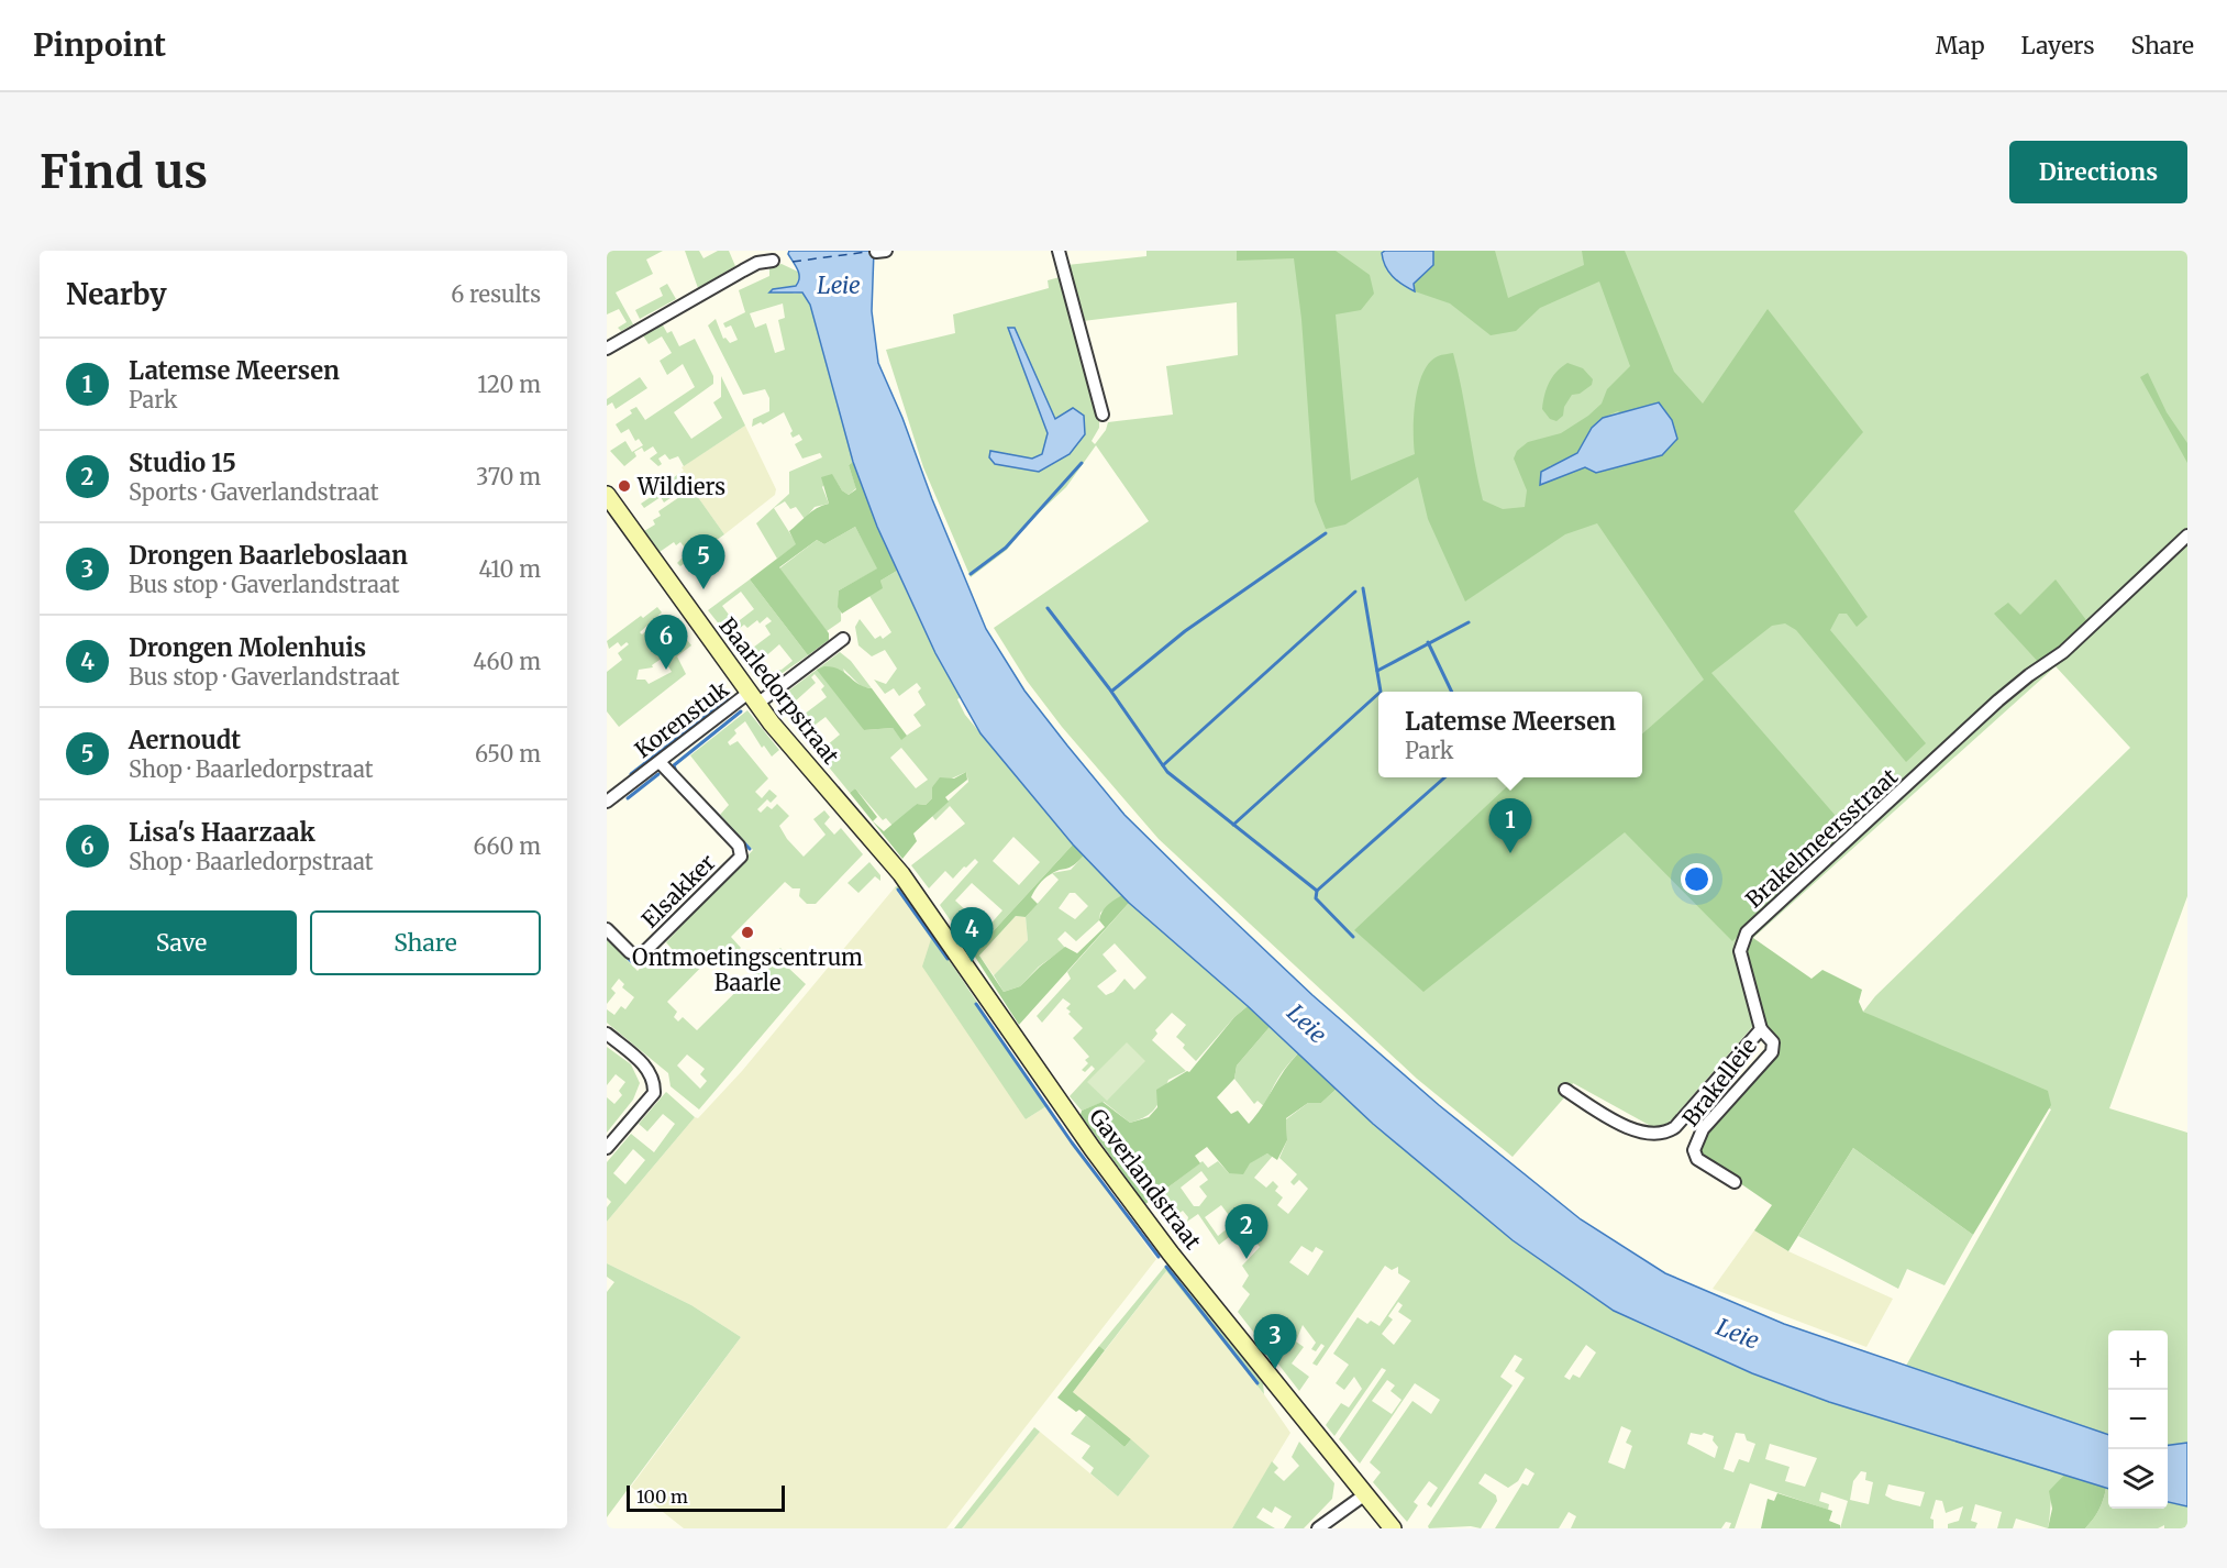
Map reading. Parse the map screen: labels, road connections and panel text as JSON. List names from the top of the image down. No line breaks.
{"streets":{"main road":["Baarledorpstraat","Gaverlandstraat"],"street":["Korenstuk","Brakelmeersstraat","Elsakker","Brakelleie"]},"crossings":[["Baarledorpstraat","Korenstuk"],["Baarledorpstraat","Gaverlandstraat"],["Korenstuk","Elsakker"],["Brakelmeersstraat","Brakelleie"]],"water":["Leie"],"places":["Wildiers","Ontmoetingscentrum Baarle"],"scale_bar":"100 m","page":{"header":"Pinpoint","nav":["Map","Layers","Share"],"buttons":["Directions",["Save","Share"]],"title":"Find us","heading":["Nearby","6 results"],"list":[{"mark":"1","name":"Latemse Meersen","note":"Park","value":"120 m"},{"mark":"2","name":"Studio 15","note":"Sports · Gaverlandstraat","value":"370 m"},{"mark":"3","name":"Drongen Baarleboslaan","note":"Bus stop · Gaverlandstraat","value":"410 m"},{"mark":"4","name":"Drongen Molenhuis","note":"Bus stop · Gaverlandstraat","value":"460 m"},{"mark":"5","name":"Aernoudt","note":"Shop · Baarledorpstraat","value":"650 m"},{"mark":"6","name":"Lisa's Haarzaak","note":"Shop · Baarledorpstraat","value":"660 m"}],"pins":["5","6","1","4","2","3"],"popup":["Latemse Meersen","Park"],"map_buttons":["+","−"],"scale":"100 m"}}
